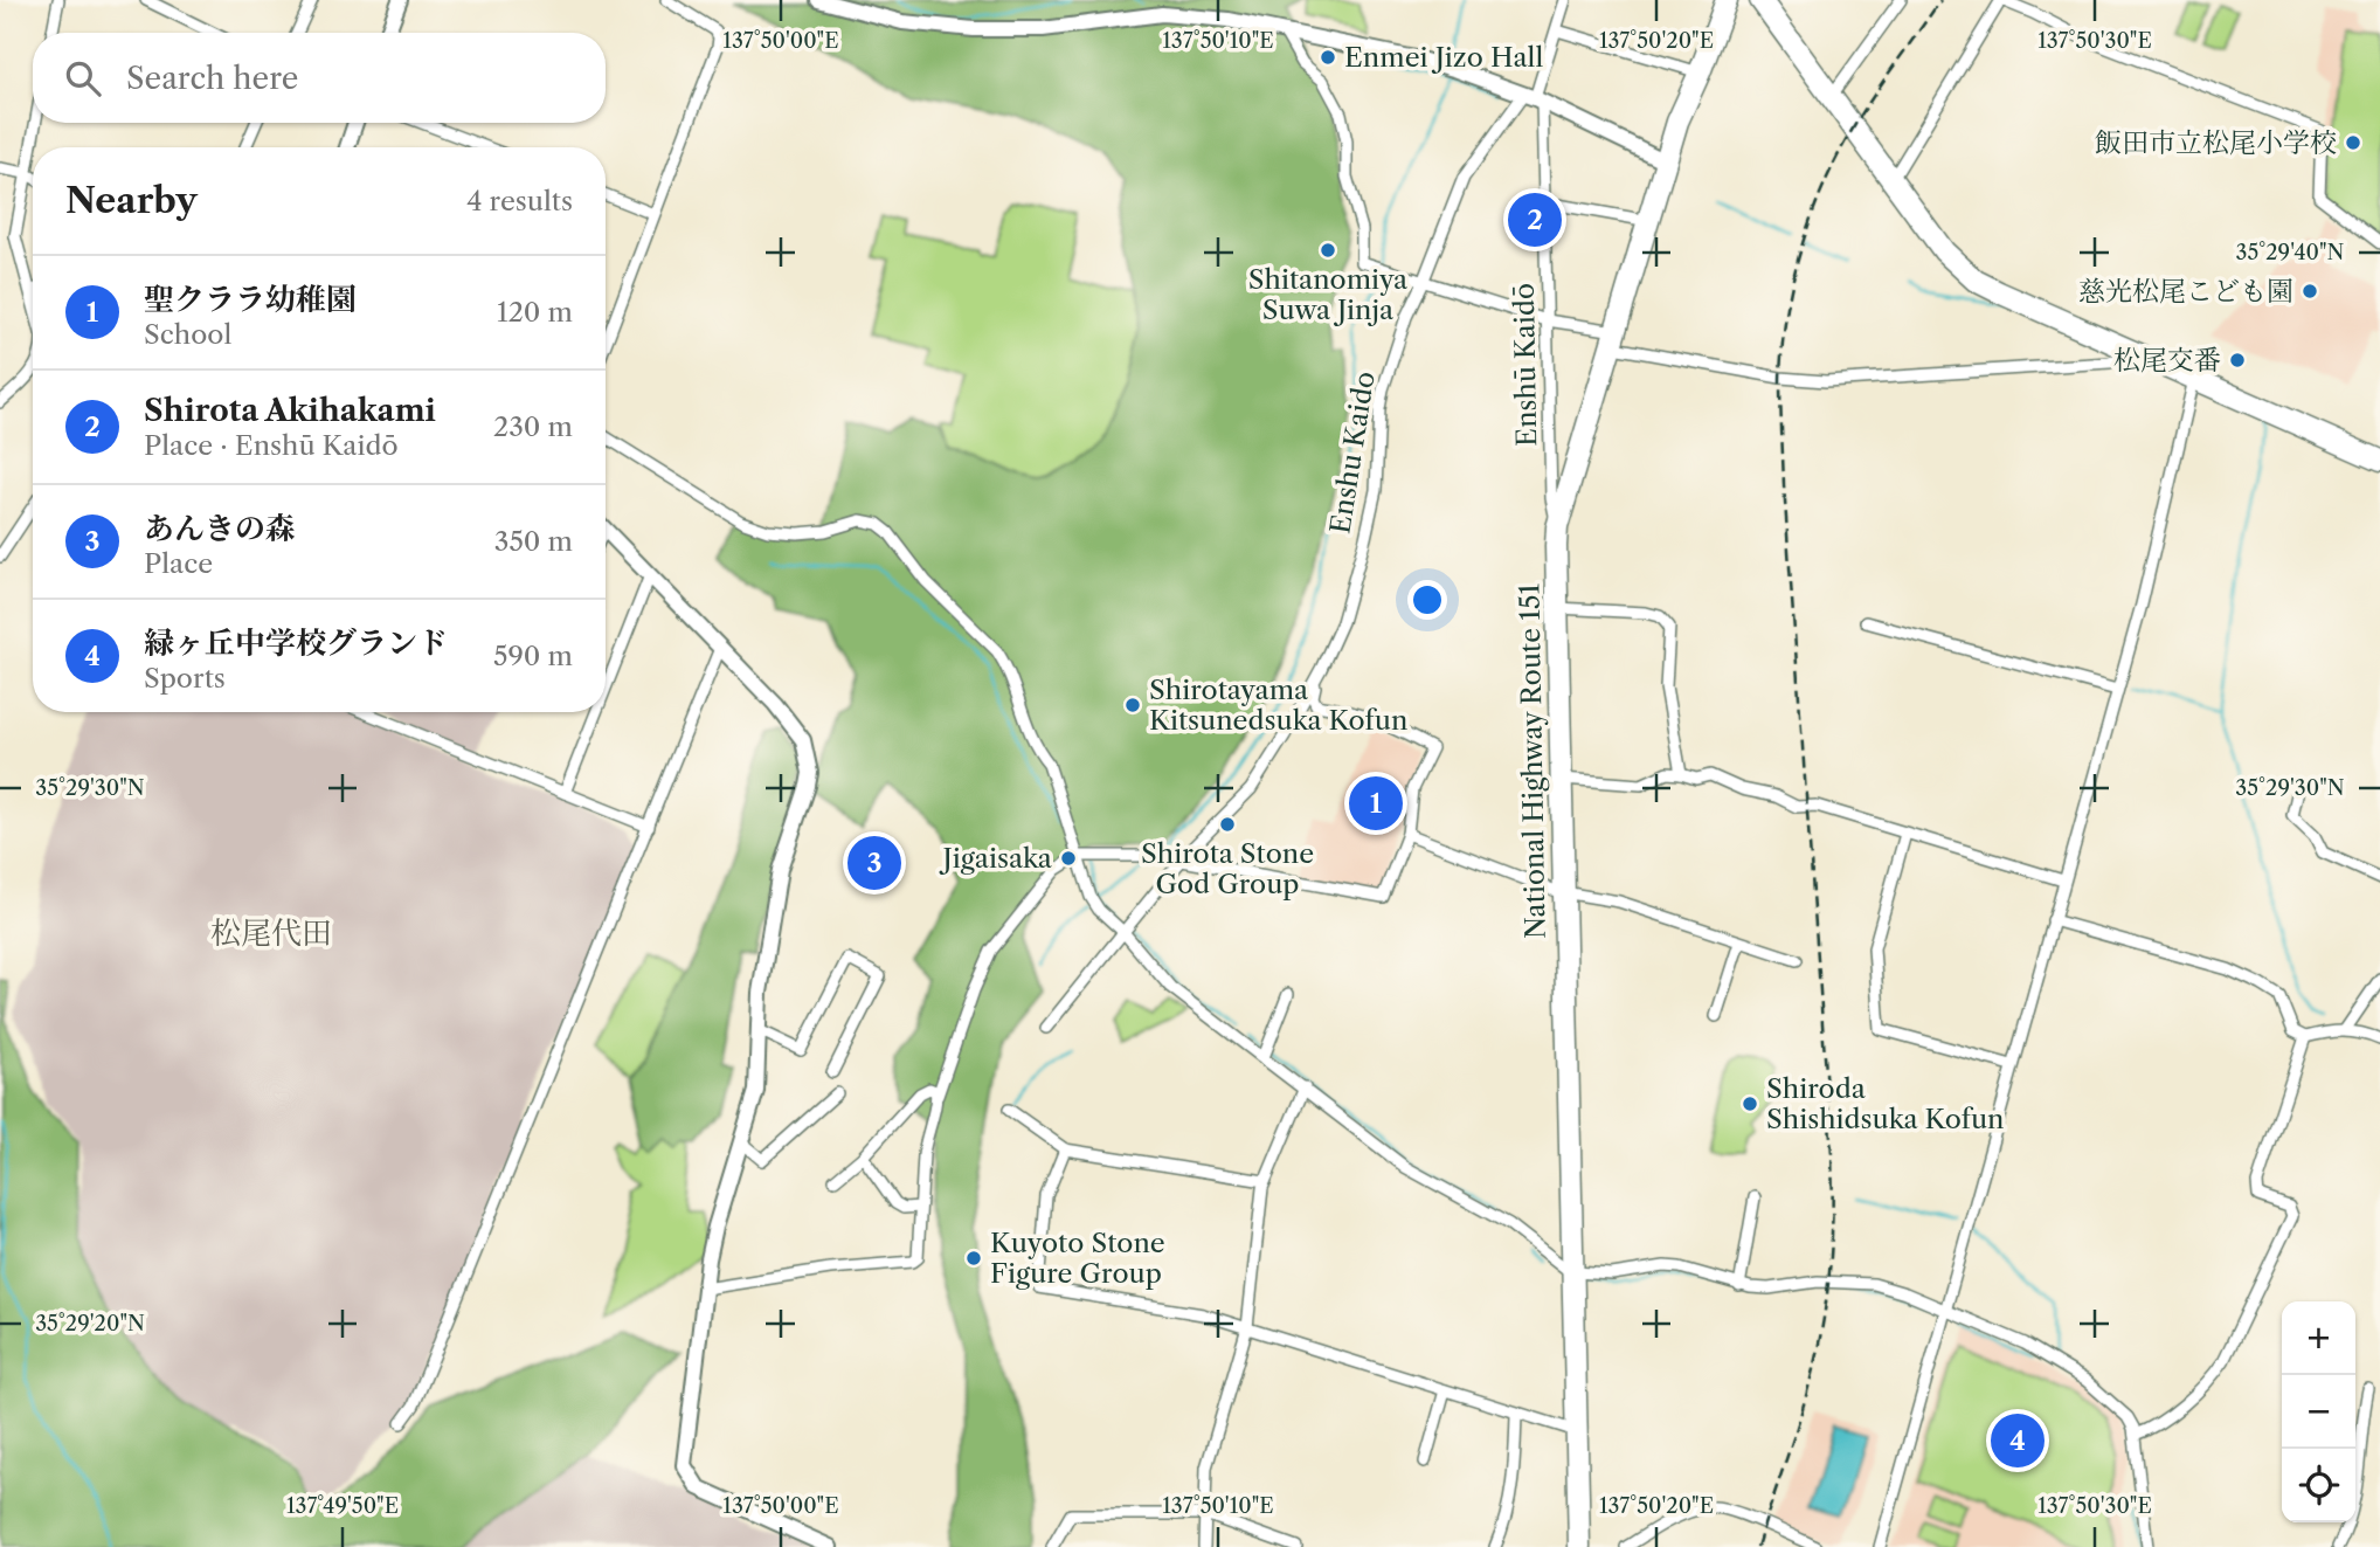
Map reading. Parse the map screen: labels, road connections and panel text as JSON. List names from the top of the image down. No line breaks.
{"streets":{"highway":["National Highway Route 151"],"street":["Enshū Kaidō","Enshu Kaido"]},"crossings":[["Enshū Kaidō","Enshu Kaido"],["Enshū Kaidō","National Highway Route 151"]],"districts":["松尾代田"],"places":["Enmei Jizo Hall","飯田市立松尾小学校","Shitanomiya Suwa Jinja","慈光松尾こども園","松尾交番","Shirotayama Kitsunedsuka Kofun","Shirota Stone God Group","Jigaisaka","Shiroda Shishidsuka Kofun","Kuyoto Stone Figure Group"],"page":{"search":"Search here","heading":["Nearby","4 results"],"pins":["2","1","3","4"],"list":[{"mark":"1","name":"聖クララ幼稚園","note":"School","value":"120 m"},{"mark":"2","name":"Shirota Akihakami","note":"Place · Enshū Kaidō","value":"230 m"},{"mark":"3","name":"あんきの森","note":"Place","value":"350 m"},{"mark":"4","name":"緑ヶ丘中学校グランド","note":"Sports","value":"590 m"}],"map_buttons":["+","−"]},"coordinates":["137°50'00\"E","137°50'10\"E","137°50'20\"E","137°50'30\"E","35°29'40\"N","35°29'30\"N","35°29'20\"N","137°49'50\"E"]}
